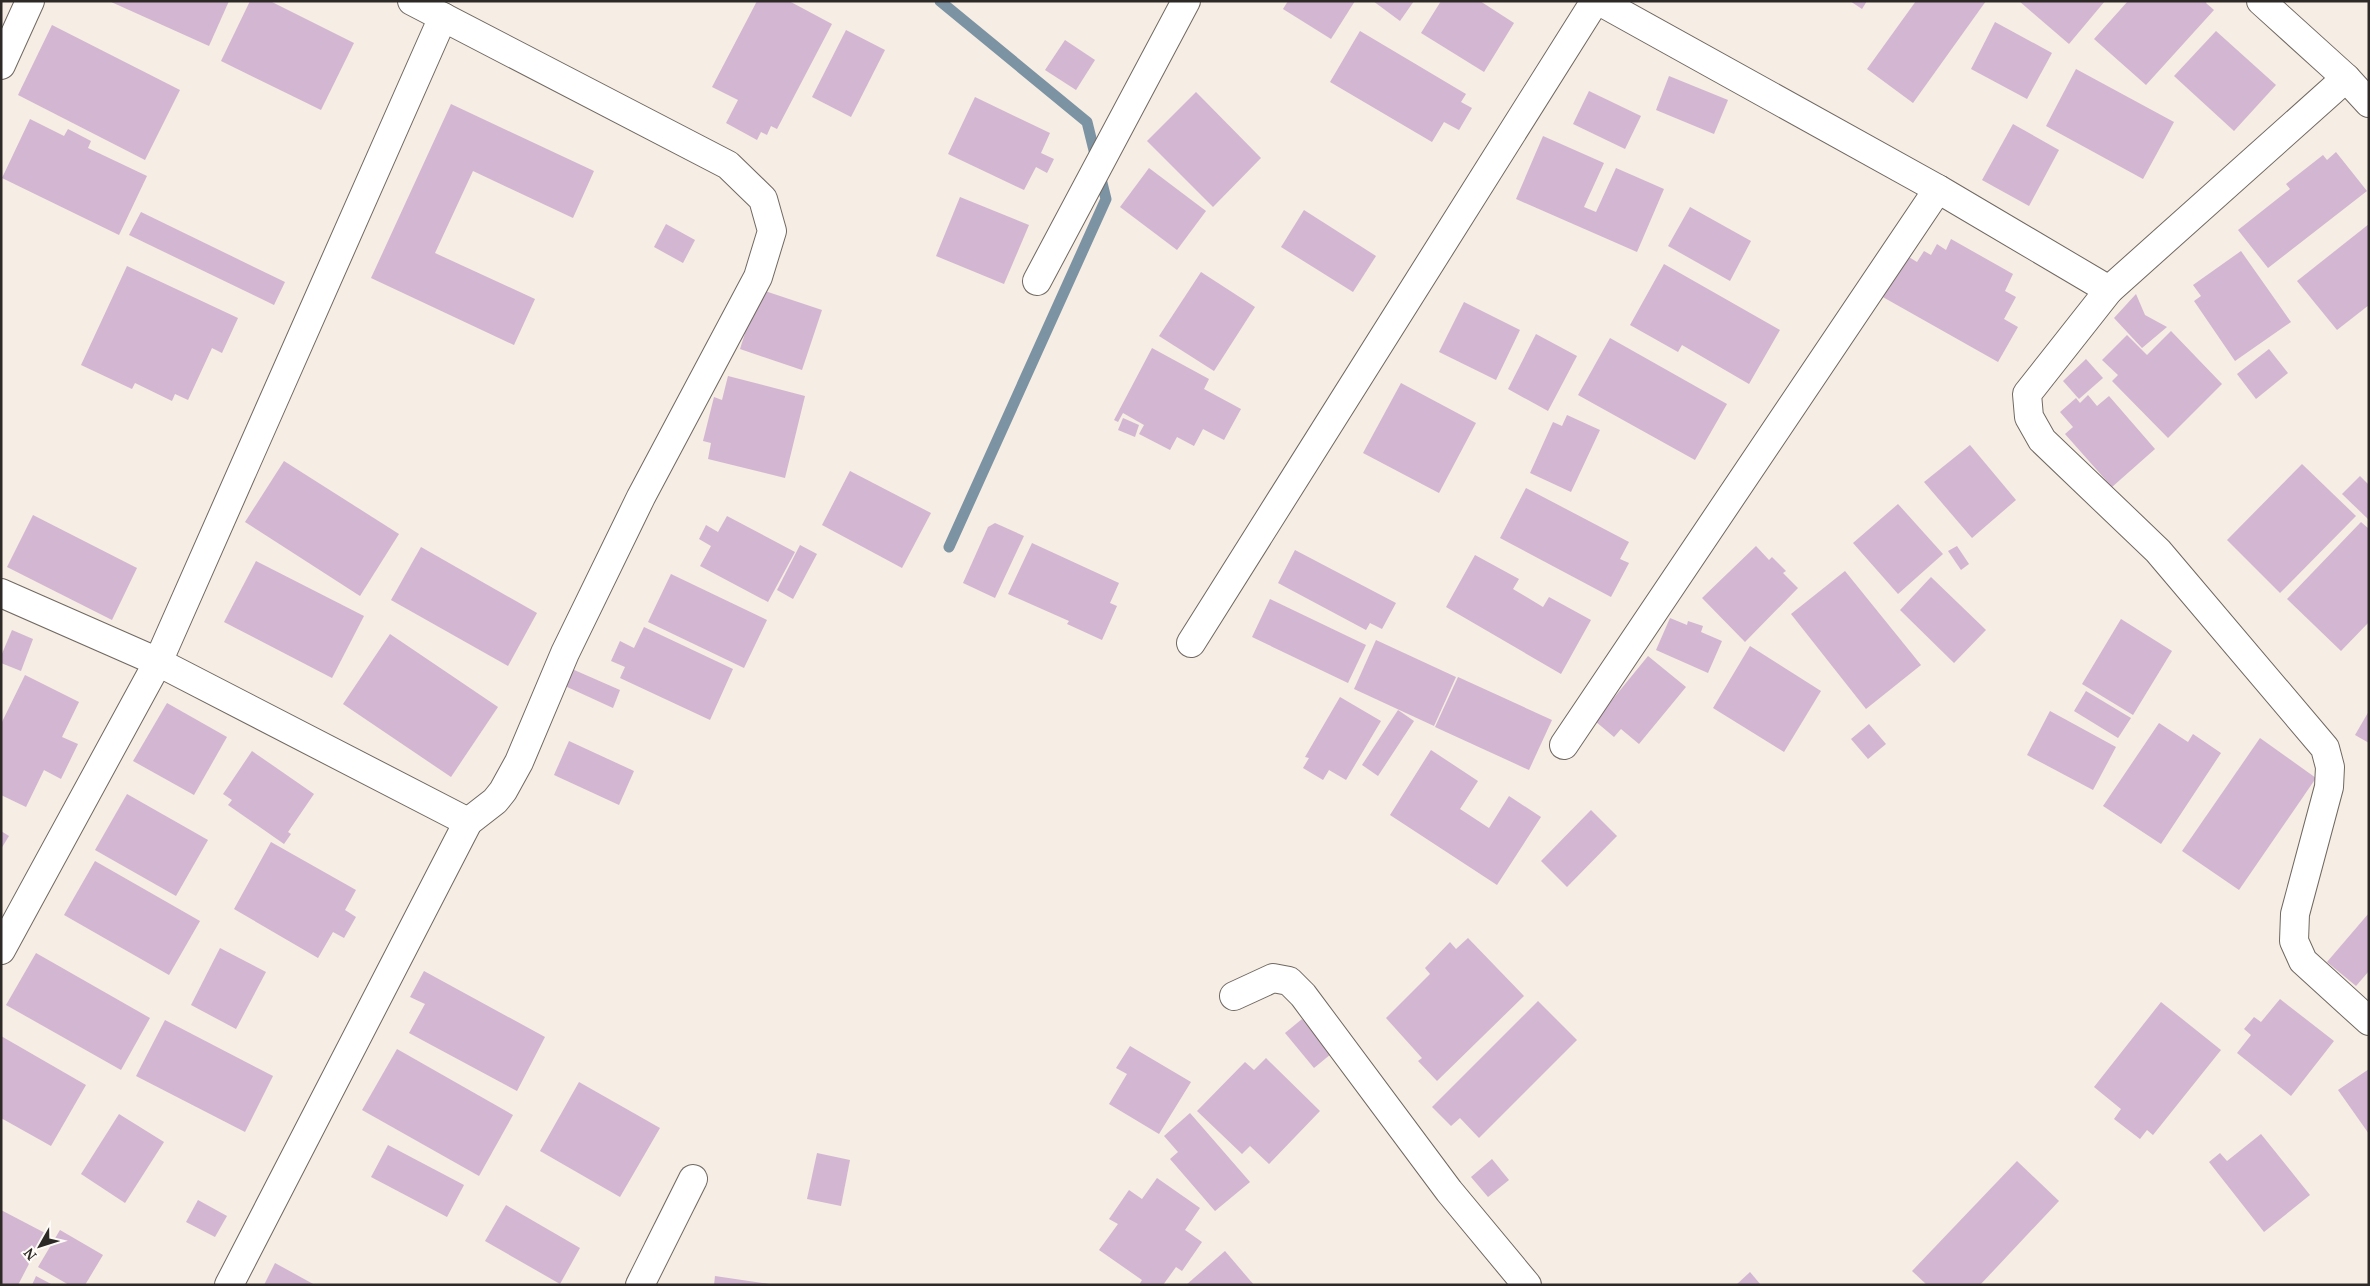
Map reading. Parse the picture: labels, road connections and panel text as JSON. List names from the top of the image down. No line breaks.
{"north":"bottom left"}
